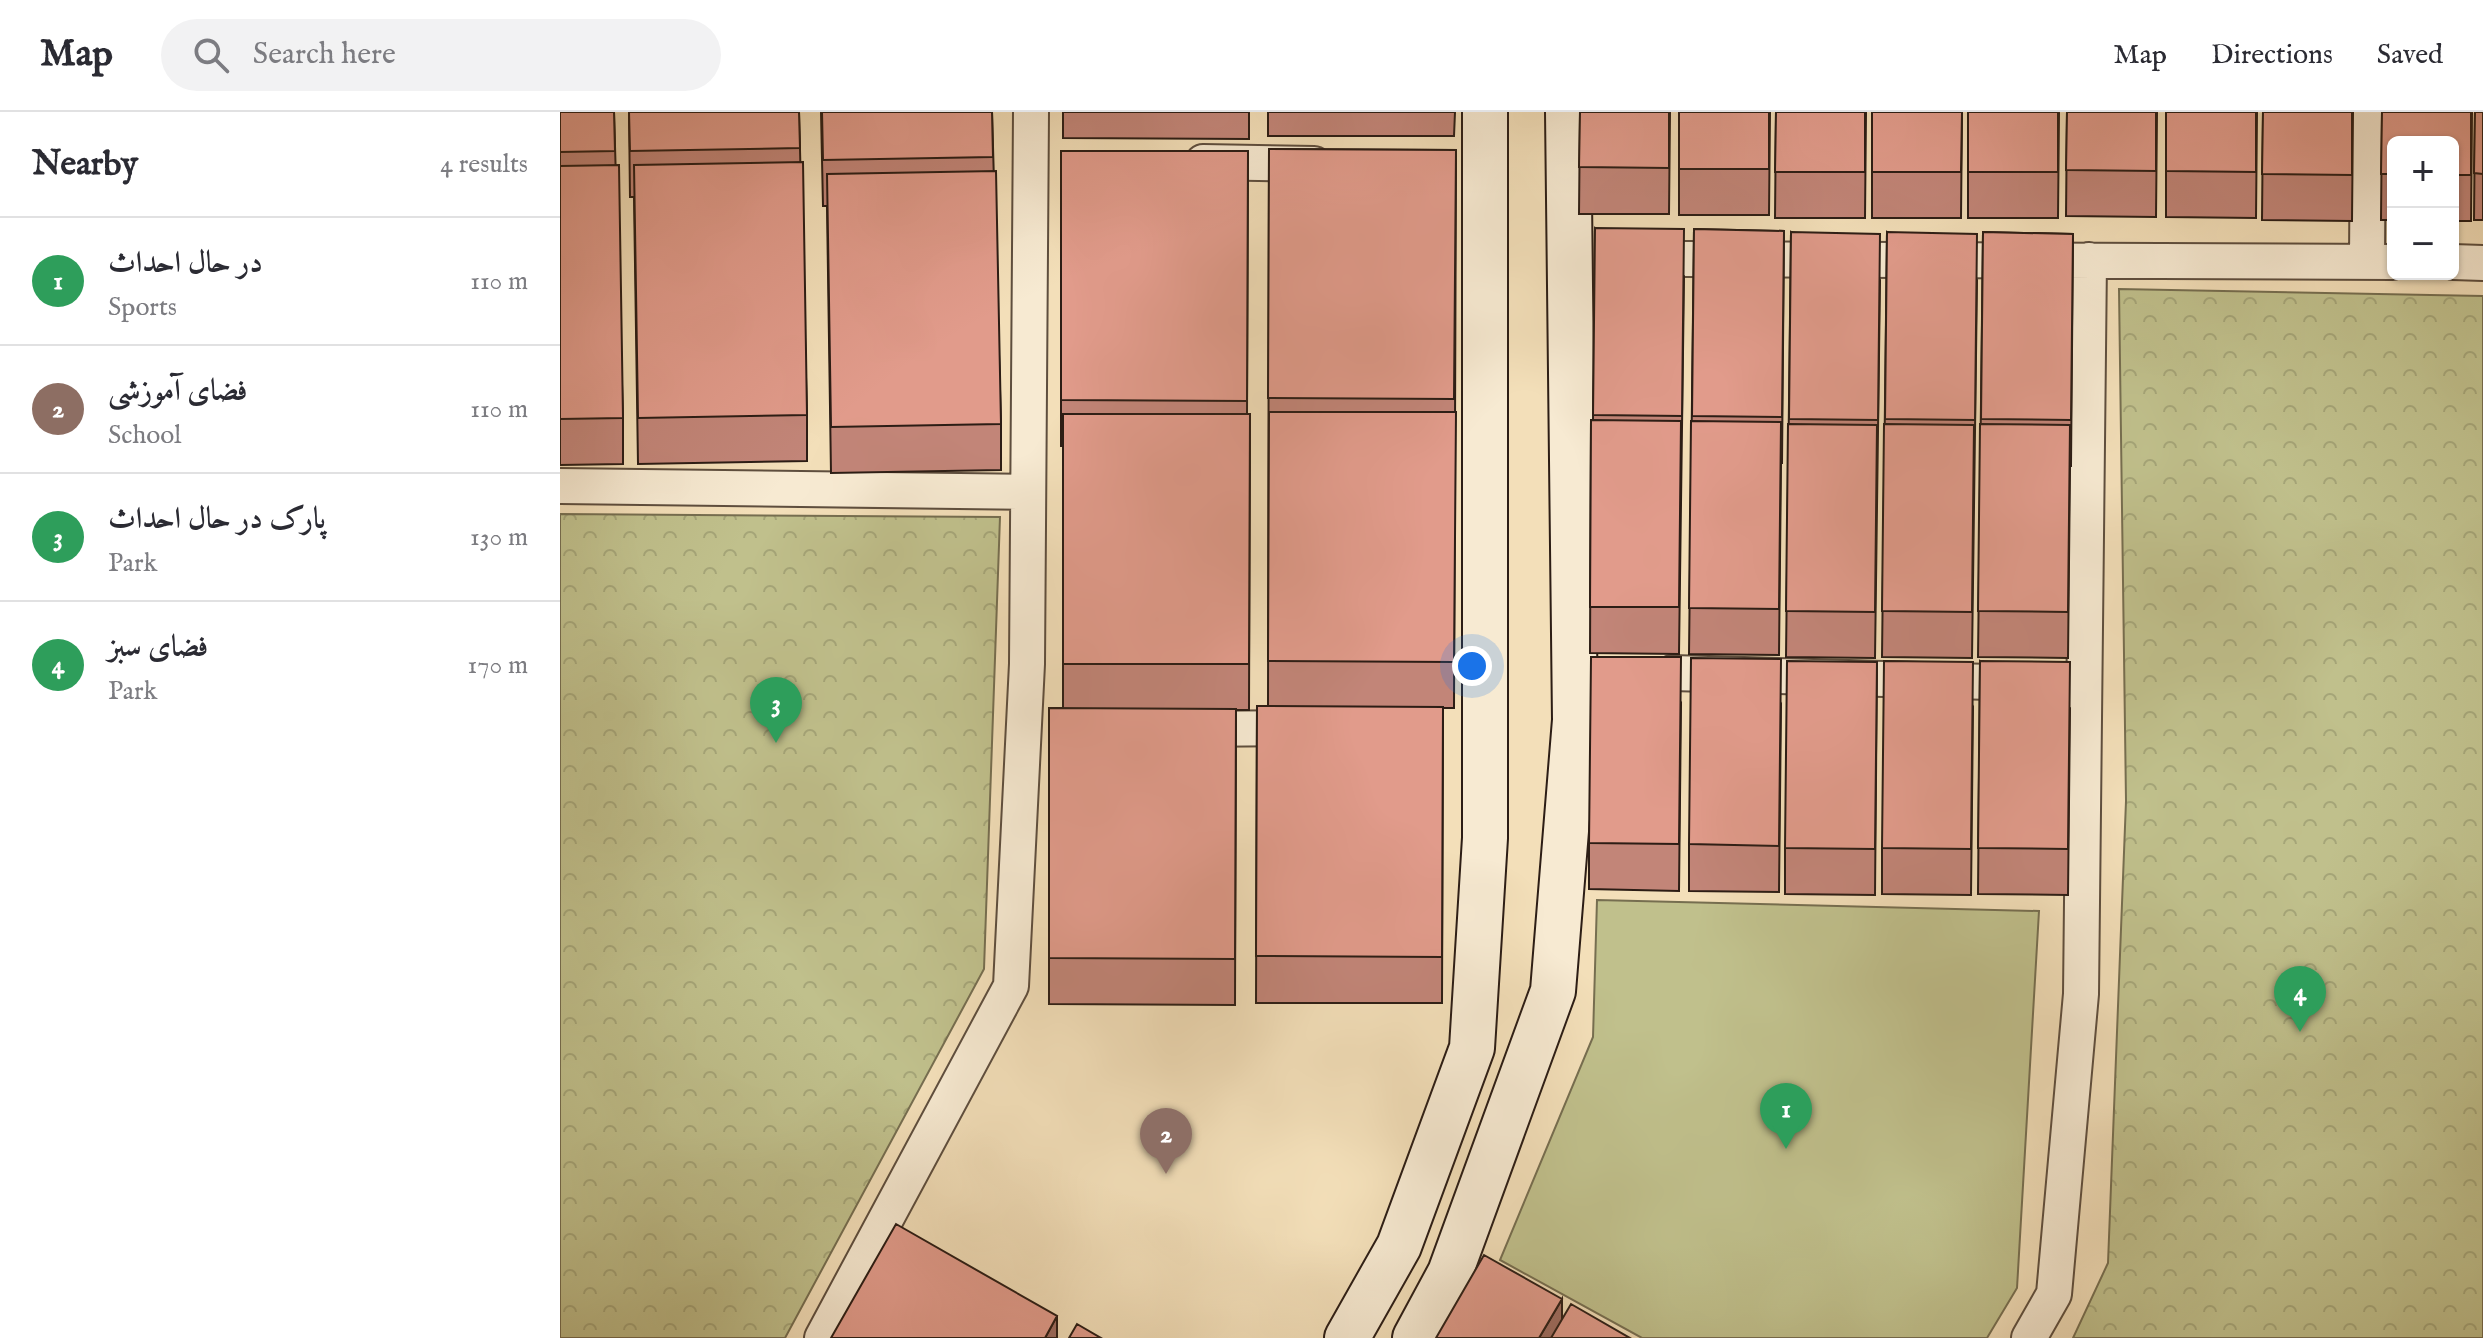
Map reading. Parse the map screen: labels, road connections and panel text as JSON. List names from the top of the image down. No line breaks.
{"page":{"header":"Map","search":"Search here","nav":["Map","Directions","Saved"],"heading":["Nearby","4 results"],"map_buttons":["+","−"],"list":[{"mark":"1","name":"در حال احداث","note":"Sports","value":"110 m"},{"mark":"2","name":"فضای آموزشی","note":"School","value":"110 m"},{"mark":"3","name":"پارک در حال احداث","note":"Park","value":"130 m"},{"mark":"4","name":"فضای سبز","note":"Park","value":"170 m"}],"pins":["3","4","1","2"]}}
